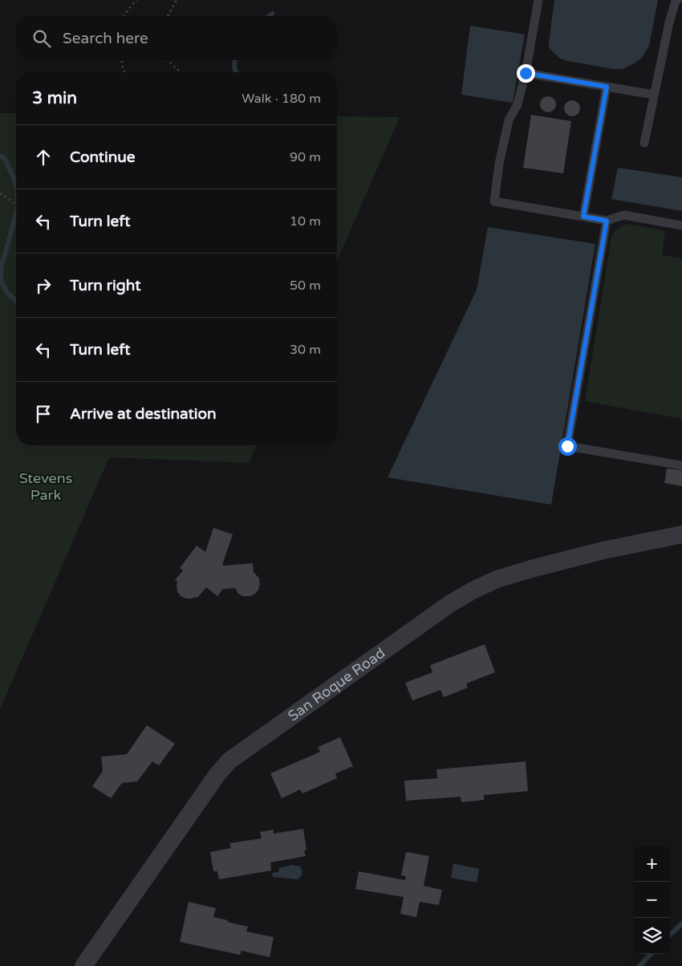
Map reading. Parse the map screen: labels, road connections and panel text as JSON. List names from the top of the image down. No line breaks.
{"streets":{"street":["San Roque Road"]},"parks":["Stevens Park"],"page":{"search":"Search here","heading":["3 min","Walk · 180 m"],"list":[["Continue","90 m"],["Turn left","10 m"],["Turn right","50 m"],["Turn left","30 m"],"Arrive at destination"],"map_buttons":["+","−"]}}
